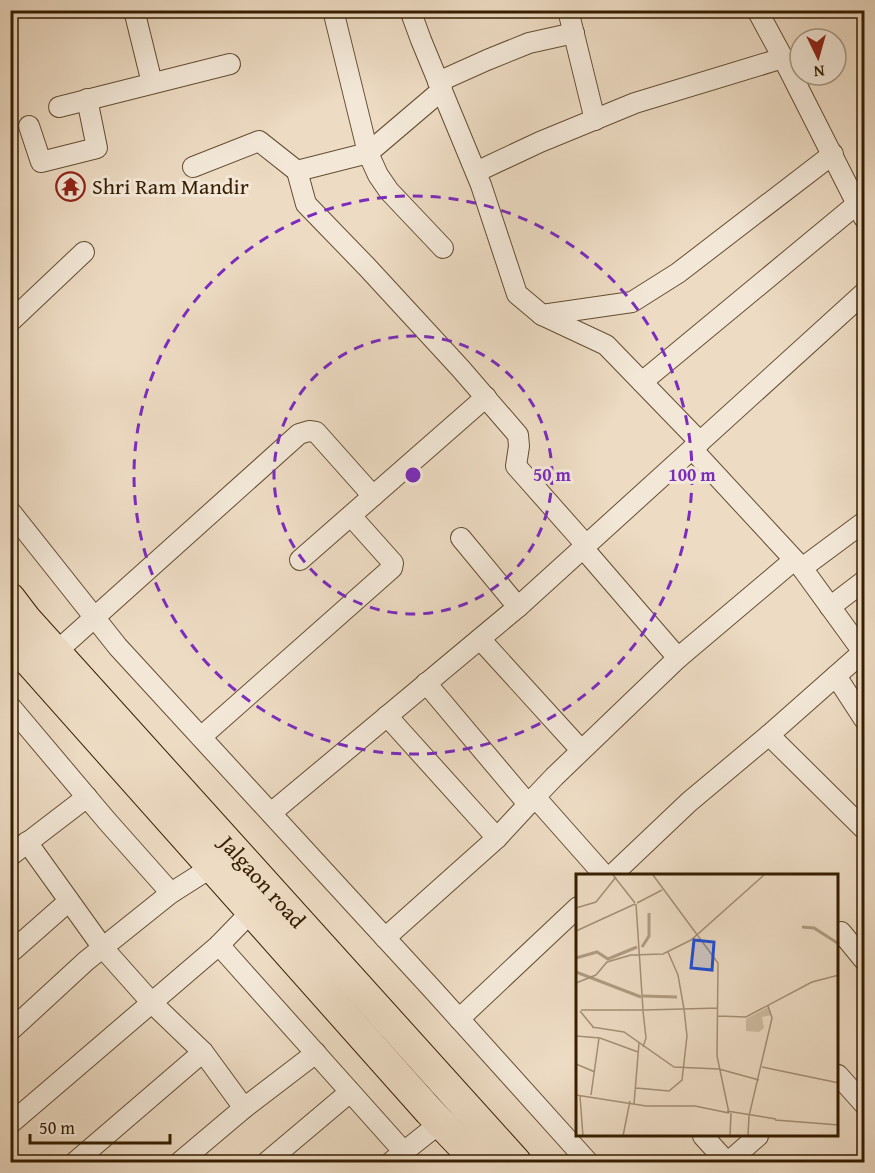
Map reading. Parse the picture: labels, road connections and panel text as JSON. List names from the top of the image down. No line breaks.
{"streets":{"highway":["Jalgaon road"]},"places":{"temple":["Shri Ram Mandir"]},"scale_bar":"50 m","north":"bottom","rings":["50 m","100 m"]}
